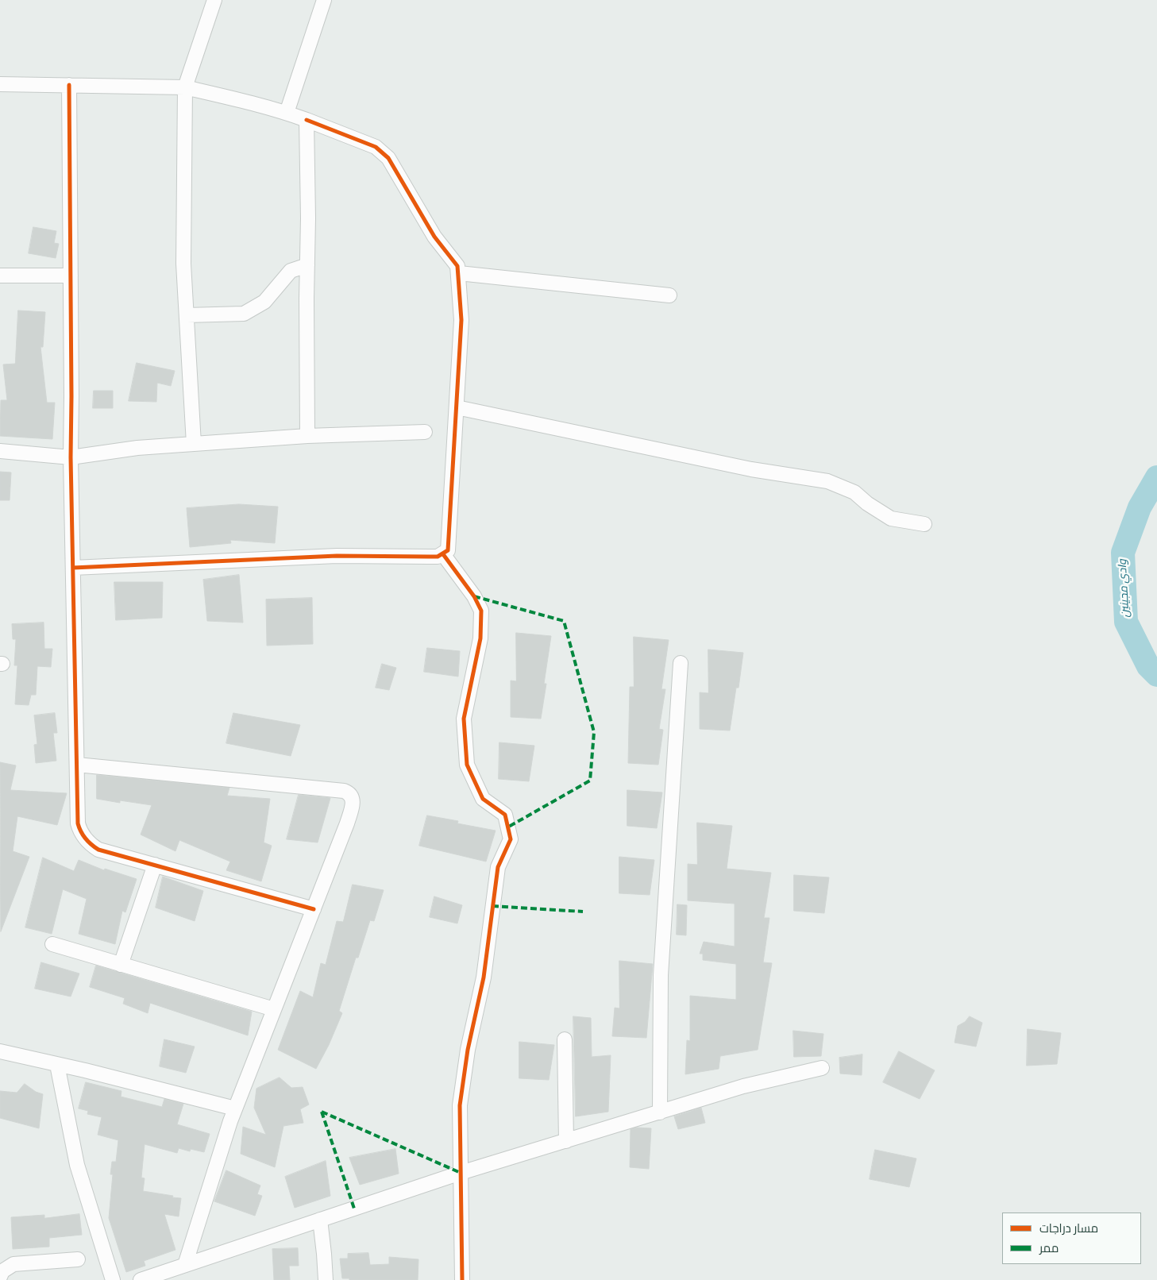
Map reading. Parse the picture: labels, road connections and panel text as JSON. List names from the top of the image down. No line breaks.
{"water":["وادي مجينين"],"legend":["مسار دراجات","ممر"]}
